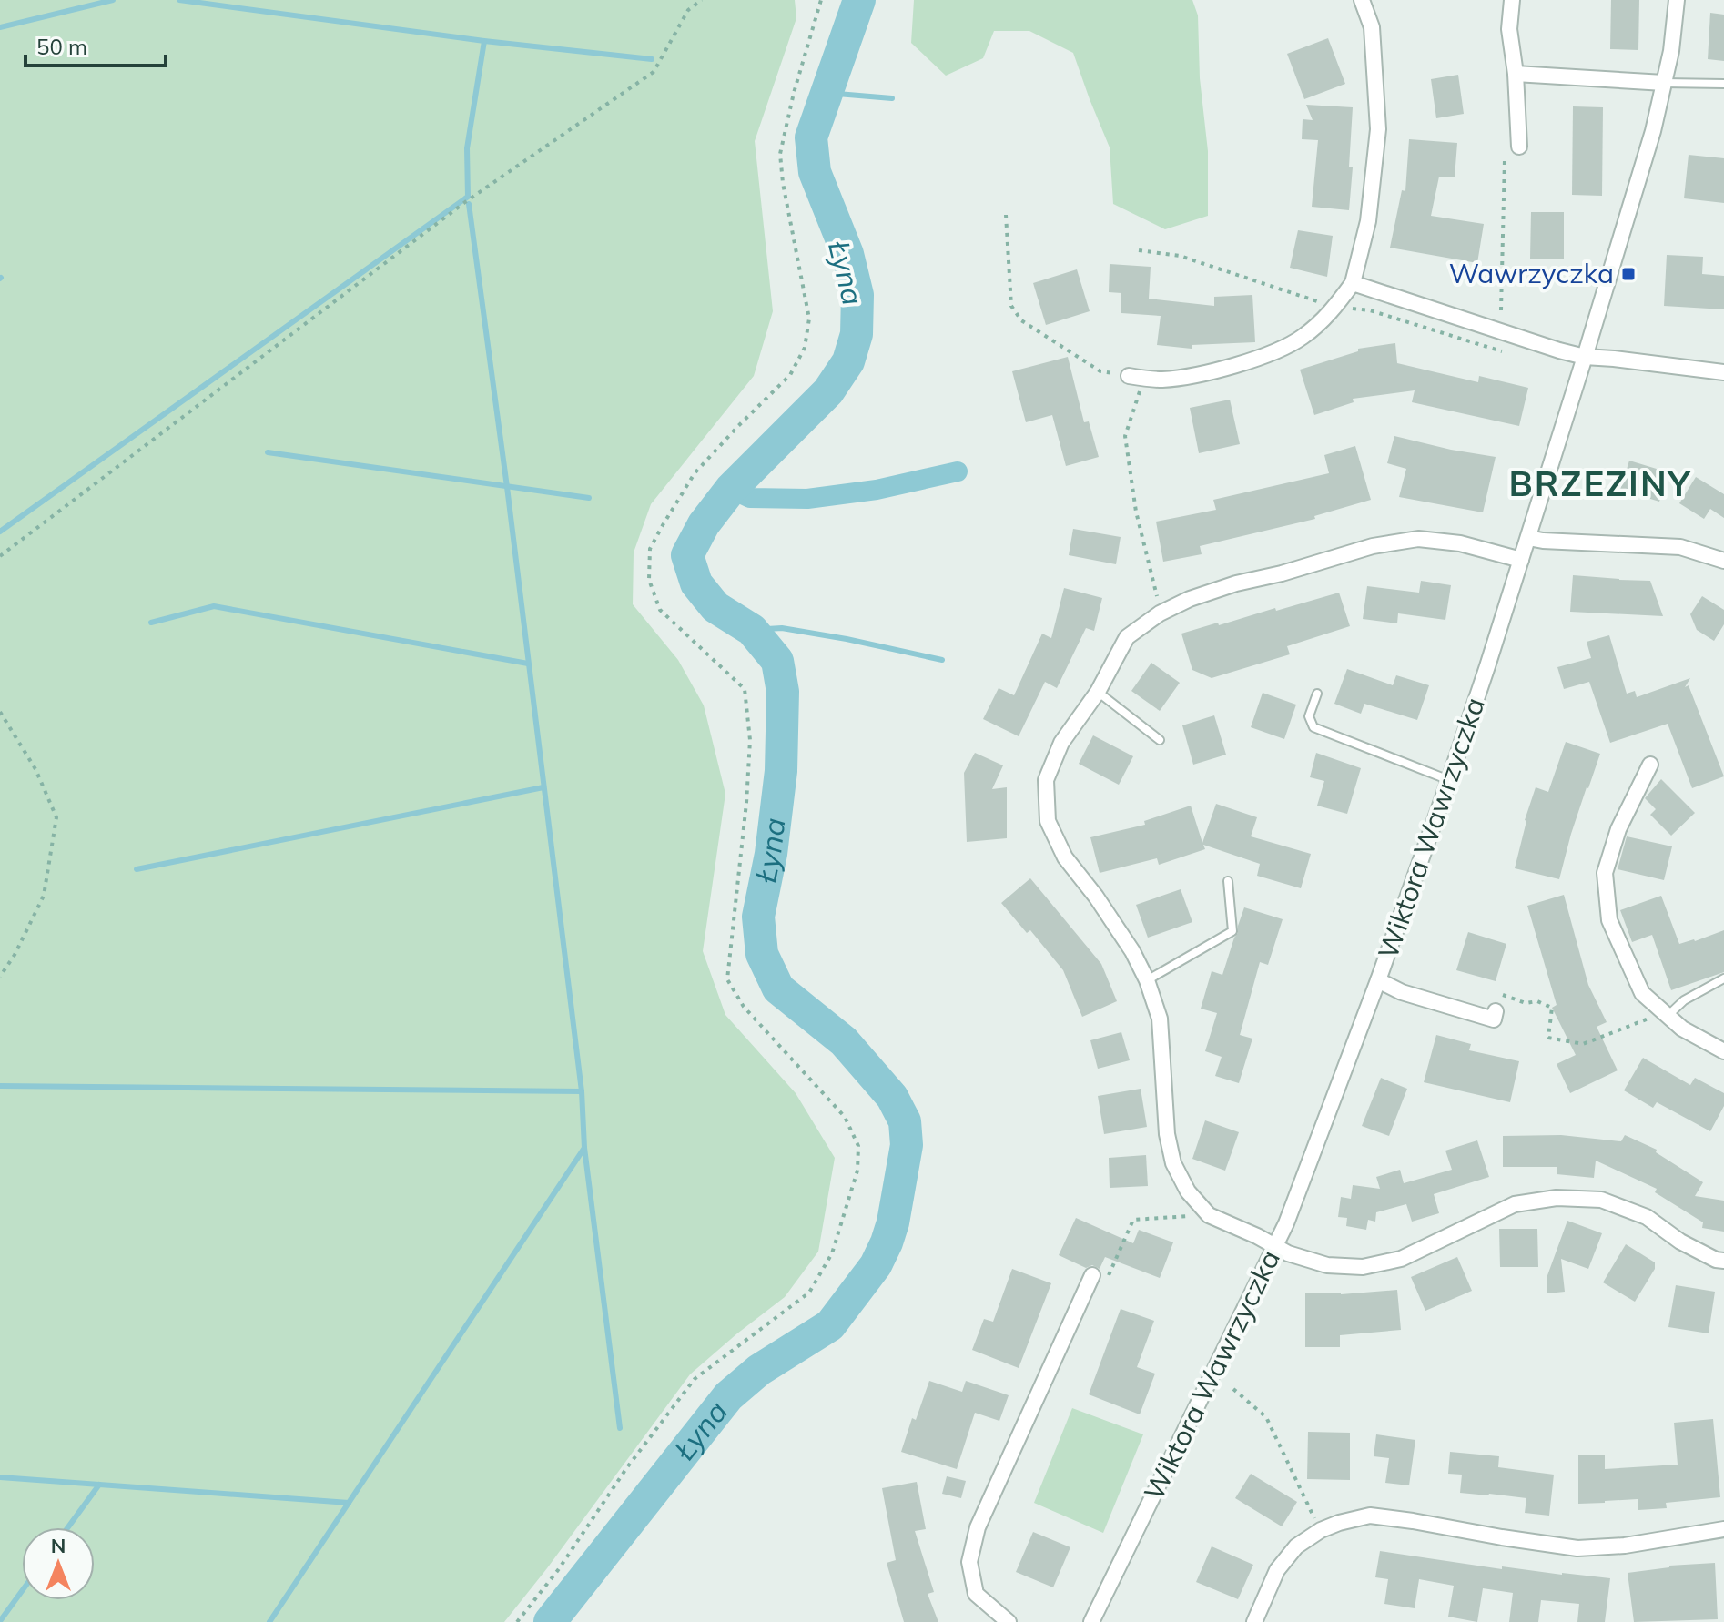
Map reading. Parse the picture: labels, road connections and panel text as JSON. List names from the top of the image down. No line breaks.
{"streets":{"street":["Wiktora Wawrzyczka"]},"districts":["BRZEZINY"],"water":["Łyna"],"places":{"transit":["Wawrzyczka"]},"scale_bar":"50 m","north":"top"}
